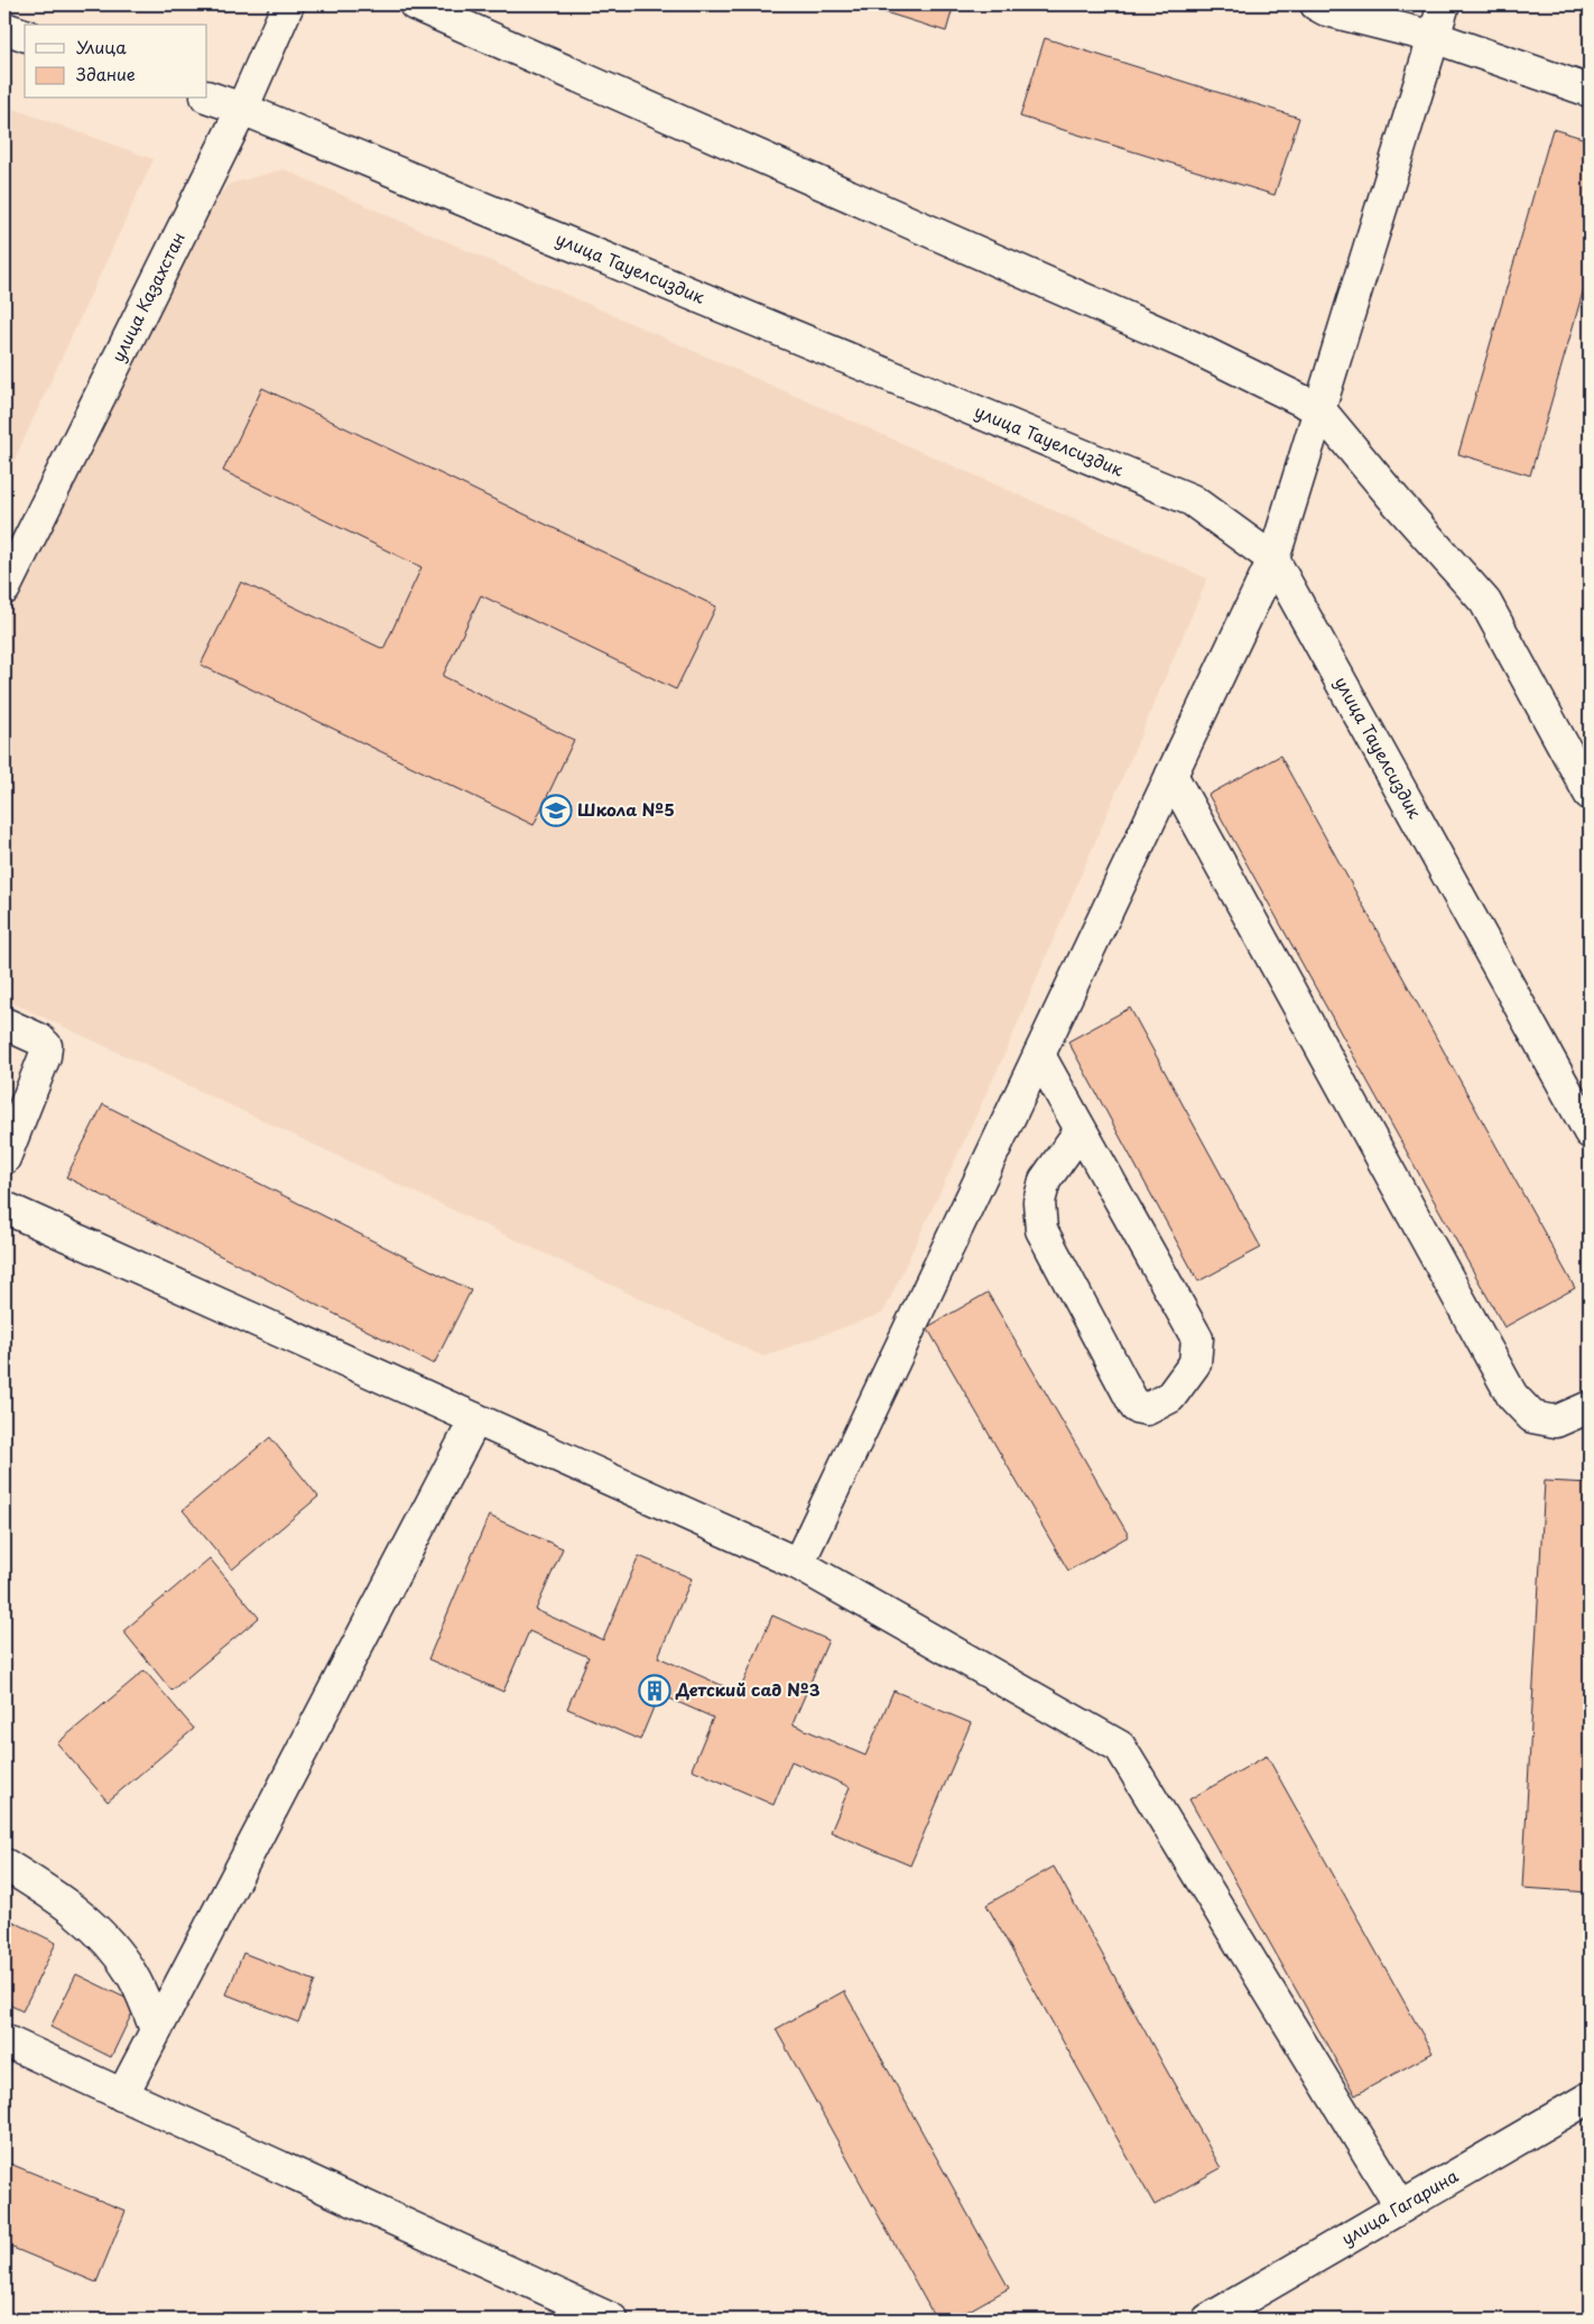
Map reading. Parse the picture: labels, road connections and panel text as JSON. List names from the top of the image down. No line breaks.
{"streets":{"street":["улица Тауелсиздик","улица Казахстан","улица Гагарина"]},"crossings":[["улица Тауелсиздик","улица Казахстан"]],"places":{"school or university":["Школа №5"],"building":["Детский сад №3"]},"legend":["Улица","Здание"]}
